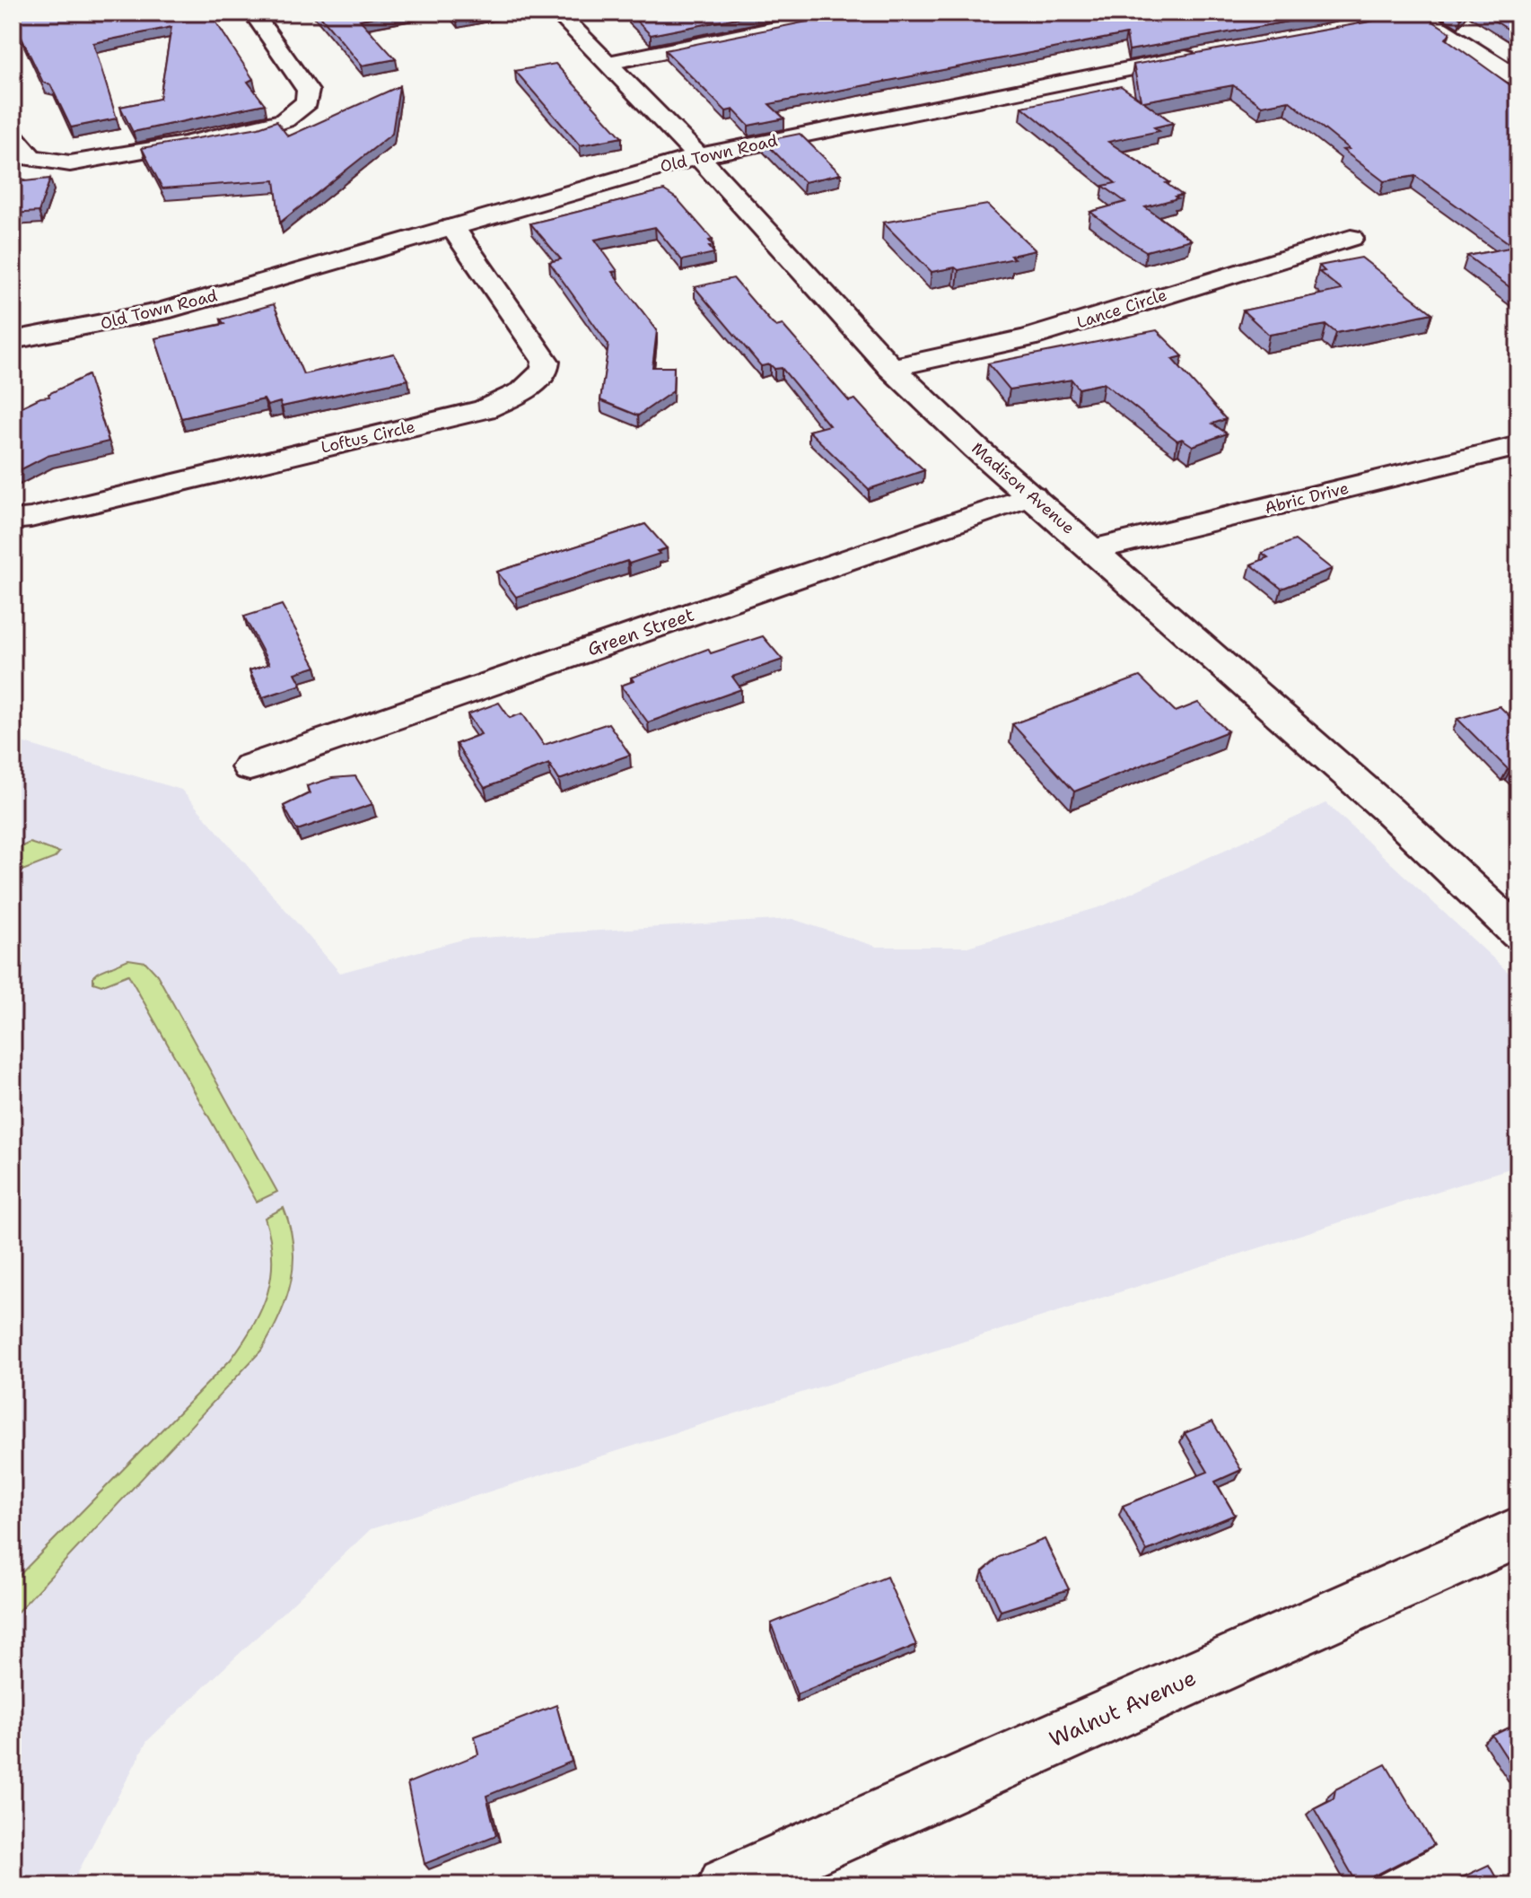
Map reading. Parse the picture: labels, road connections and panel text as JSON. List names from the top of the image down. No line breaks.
{"streets":{"street":["Old Town Road","Lance Circle","Loftus Circle","Madison Avenue","Abric Drive","Green Street","Walnut Avenue"]},"crossings":[["Old Town Road","Loftus Circle"],["Old Town Road","Madison Avenue"],["Lance Circle","Madison Avenue"],["Madison Avenue","Abric Drive"],["Madison Avenue","Green Street"]]}
